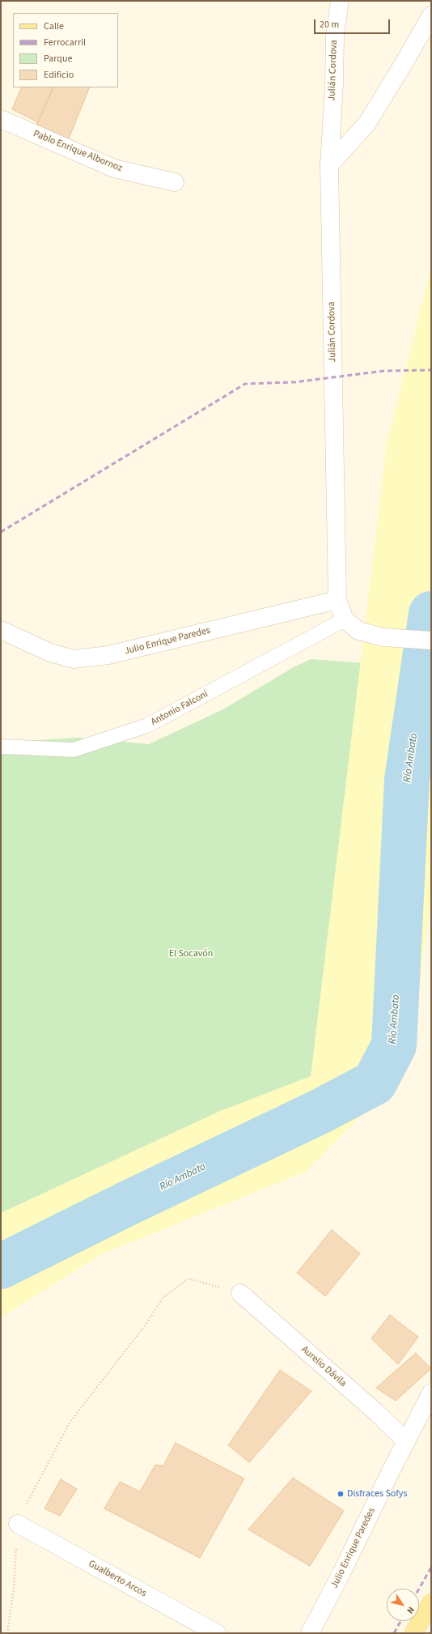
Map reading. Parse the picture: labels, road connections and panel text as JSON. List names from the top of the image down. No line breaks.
{"streets":{"main road":["Julián Cordova","Pablo Enrique Albornoz","Julio Enrique Paredes","Aurelio Dávila","Gualberto Arcos"],"lane":["Antonio Falconí"]},"crossings":[["Julián Cordova","Julio Enrique Paredes"],["Julián Cordova","Antonio Falconí"],["Julio Enrique Paredes","Aurelio Dávila"]],"water":["Río Ambato"],"parks":["El Socavón"],"places":["Disfraces Sofys"],"legend":["Calle","Ferrocarril","Parque","Edificio"],"scale_bar":"20 m","north":"bottom right"}
